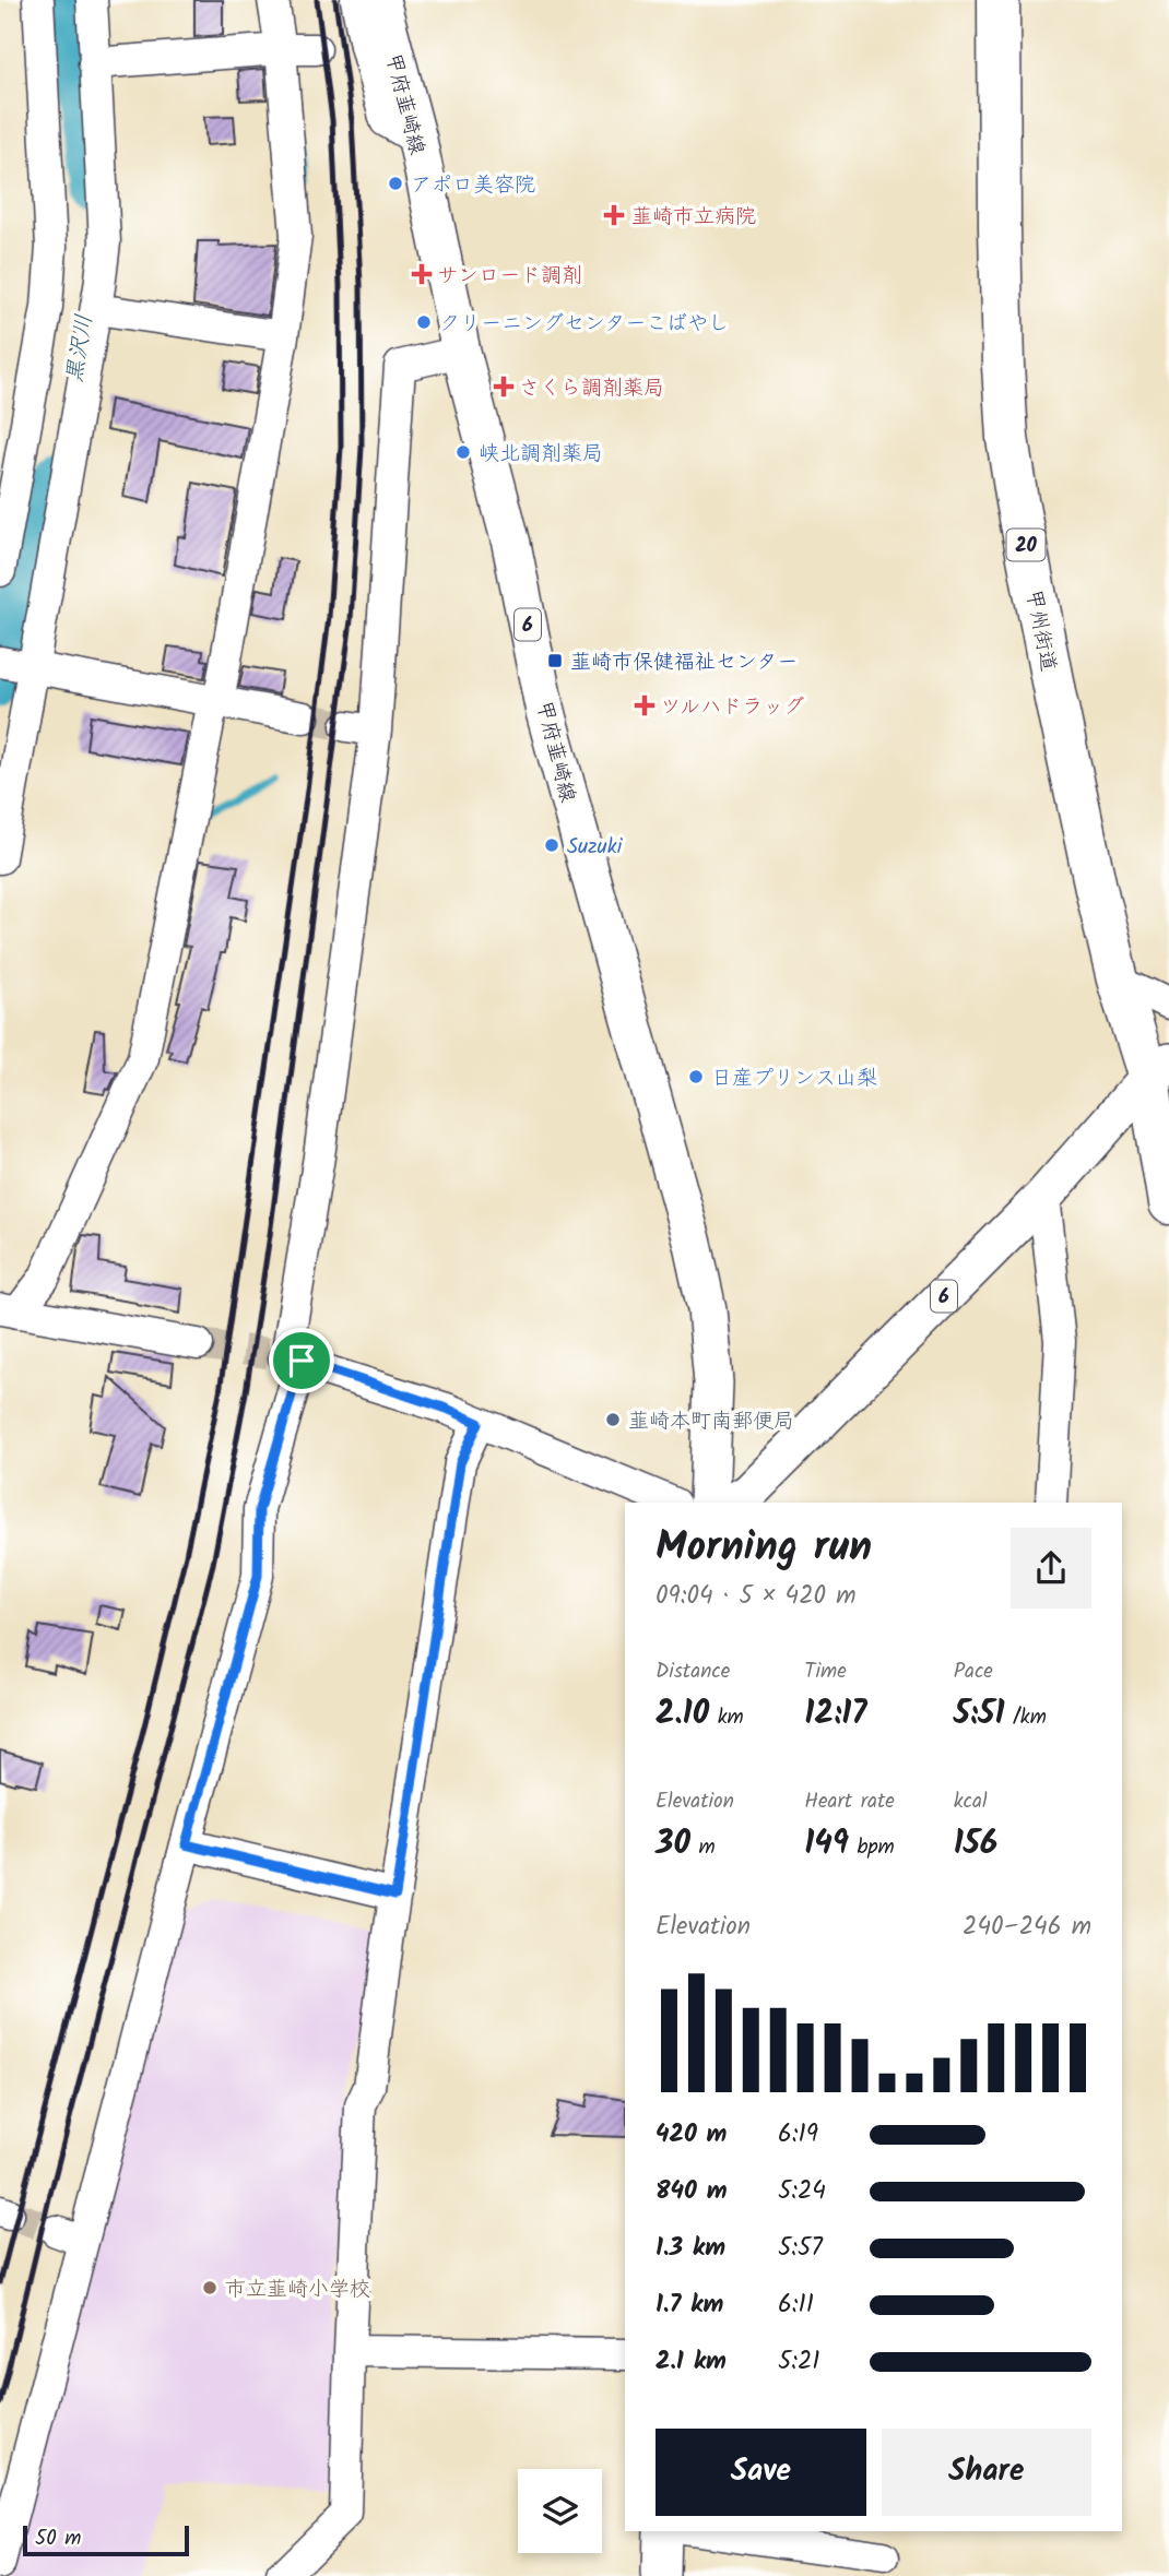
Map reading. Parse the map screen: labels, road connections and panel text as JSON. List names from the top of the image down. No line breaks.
{"streets":{"highway":["20","甲州街道"],"main road":["甲府韮崎線","6"]},"crossings":[["6","甲州街道"]],"water":["黒沢川"],"places":{"other":["アポロ美容院","クリーニングセンターこばやし","峡北調剤薬局","Suzuki","日産プリンス山梨","韮崎本町南郵便局","市立韮崎小学校"],"health":["韮崎市立病院","サンロード調剤","さくら調剤薬局","ツルハドラッグ"],"transit":["韮崎市保健福祉センター"]},"scale_bar":"50 m","page":{"heading":["Morning run","09:04 · 5 × 420 m"],"stats":[["Distance","2.10 km"],["Time","12:17"],["Pace","5:51 /km"],["Elevation","30 m"],["Heart rate","149 bpm"],["kcal","156"]],"chart":["Elevation","240–246 m"],"list":[{"name":"420 m","note":"6:19"},{"name":"840 m","note":"5:24"},{"name":"1.3 km","note":"5:57"},{"name":"1.7 km","note":"6:11"},{"name":"2.1 km","note":"5:21"}],"buttons":["Save","Share"],"scale":"50 m"}}
